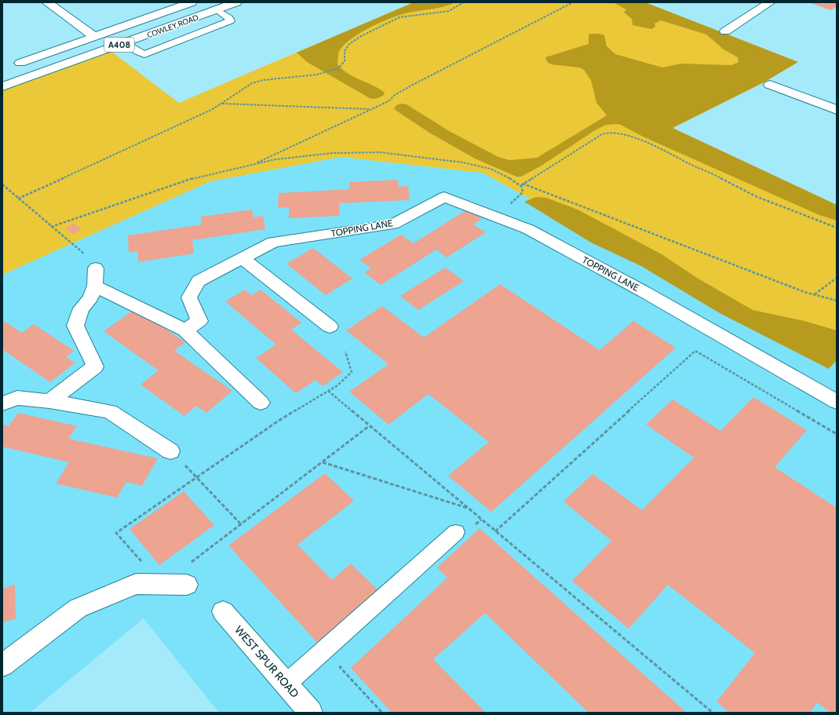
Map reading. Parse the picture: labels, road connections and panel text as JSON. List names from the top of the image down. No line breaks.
{"streets":{"street":["COWLEY ROAD","A408","TOPPING LANE","WEST SPUR ROAD"]}}
